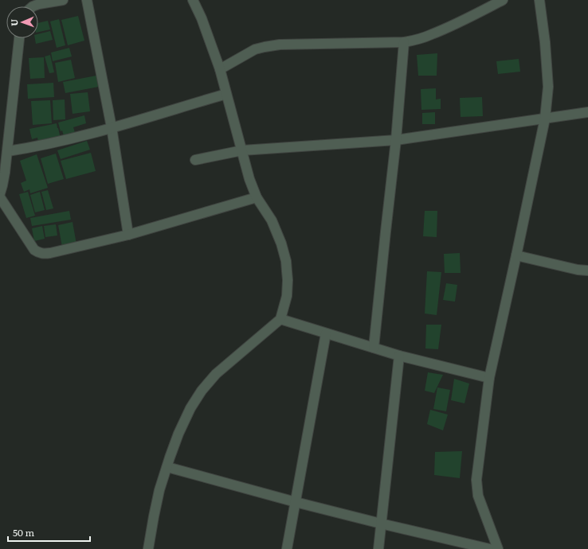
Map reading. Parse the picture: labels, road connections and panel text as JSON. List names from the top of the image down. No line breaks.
{"scale_bar":"50 m","north":"left"}
